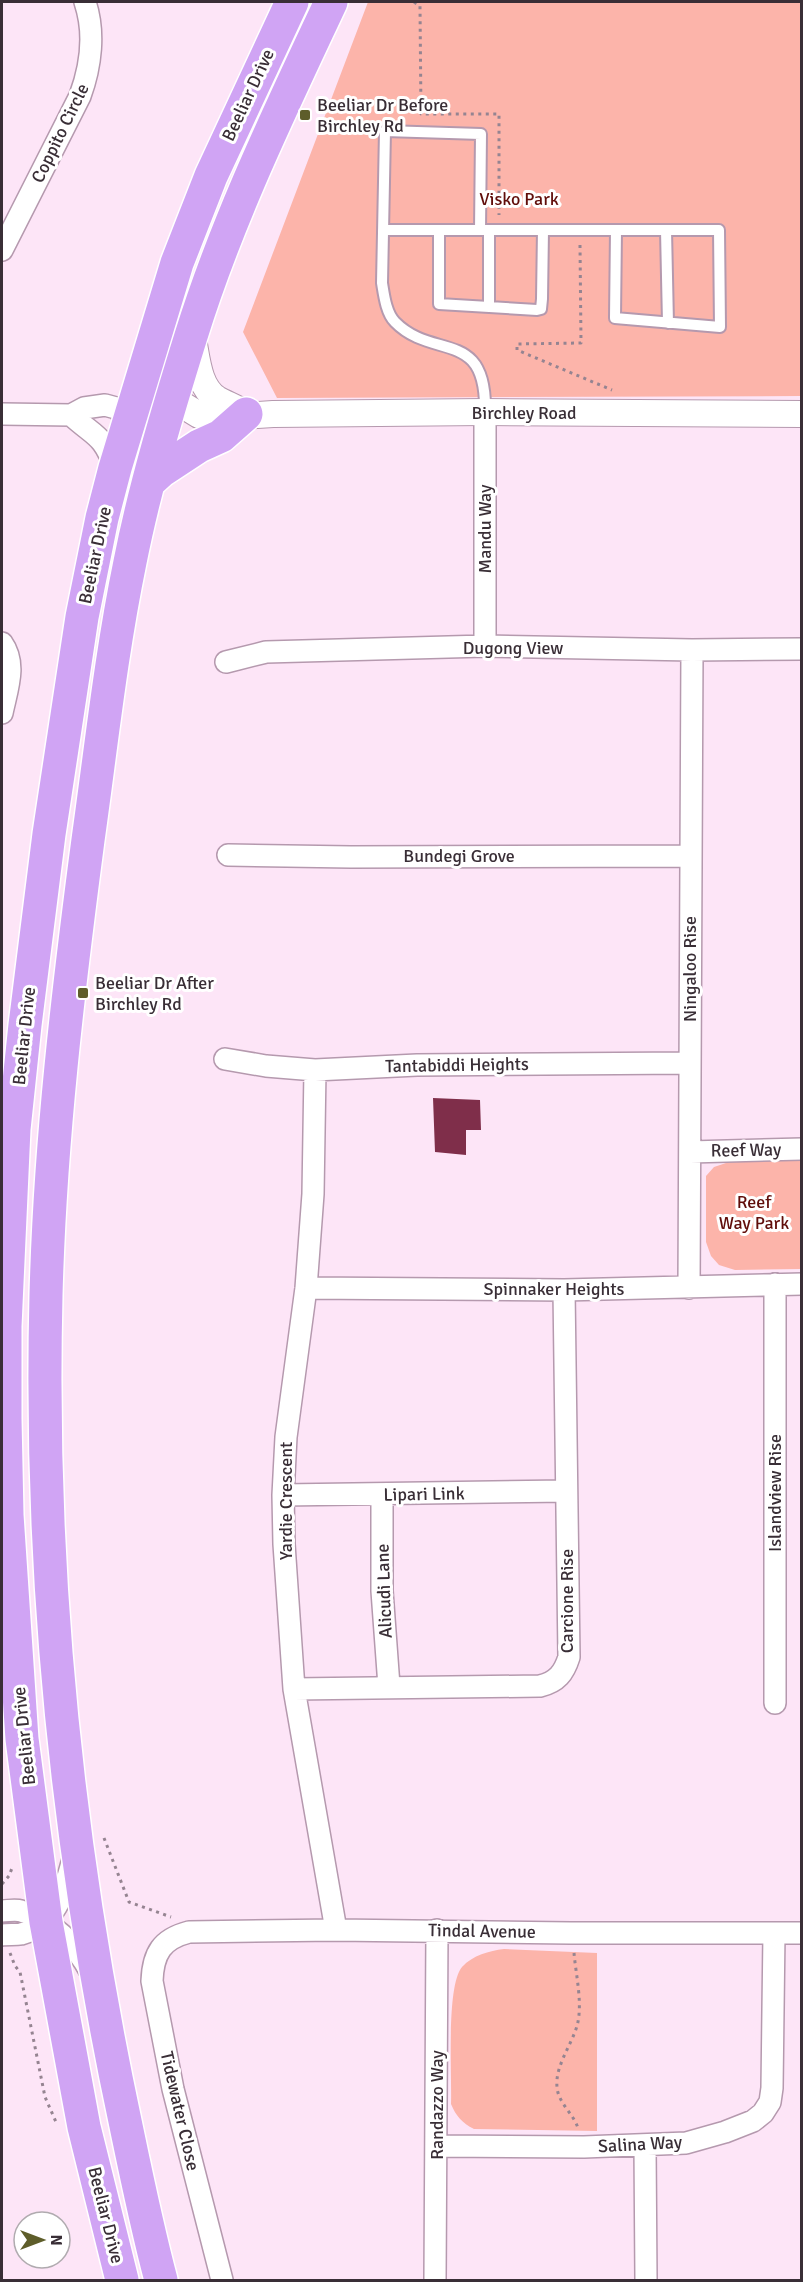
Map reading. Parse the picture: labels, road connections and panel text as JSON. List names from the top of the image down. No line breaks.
{"streets":{"highway":["Beeliar Drive"],"street":["Coppito Circle","Birchley Road","Mandu Way","Dugong View","Bundegi Grove","Ningaloo Rise","Tantabiddi Heights","Reef Way","Spinnaker Heights","Islandview Rise","Lipari Link","Yardie Crescent","Alicudi Lane","Carcione Rise","Tindal Avenue","Randazzo Way","Tidewater Close","Salina Way"]},"crossings":[["Beeliar Drive","Birchley Road"],["Birchley Road","Mandu Way"],["Mandu Way","Dugong View"],["Dugong View","Ningaloo Rise"],["Bundegi Grove","Ningaloo Rise"],["Ningaloo Rise","Tantabiddi Heights"],["Ningaloo Rise","Reef Way"],["Ningaloo Rise","Spinnaker Heights"],["Tantabiddi Heights","Yardie Crescent"],["Spinnaker Heights","Islandview Rise"],["Spinnaker Heights","Yardie Crescent"],["Spinnaker Heights","Carcione Rise"],["Lipari Link","Yardie Crescent"],["Lipari Link","Alicudi Lane"],["Lipari Link","Carcione Rise"],["Yardie Crescent","Carcione Rise"],["Yardie Crescent","Tindal Avenue"],["Alicudi Lane","Carcione Rise"],["Tindal Avenue","Randazzo Way"],["Tindal Avenue","Tidewater Close"],["Tindal Avenue","Salina Way"],["Randazzo Way","Salina Way"]],"parks":["Visko Park","Reef Way Park"],"places":{"transit":["Beeliar Dr Before Birchley Rd","Beeliar Dr After Birchley Rd"]},"north":"right"}
